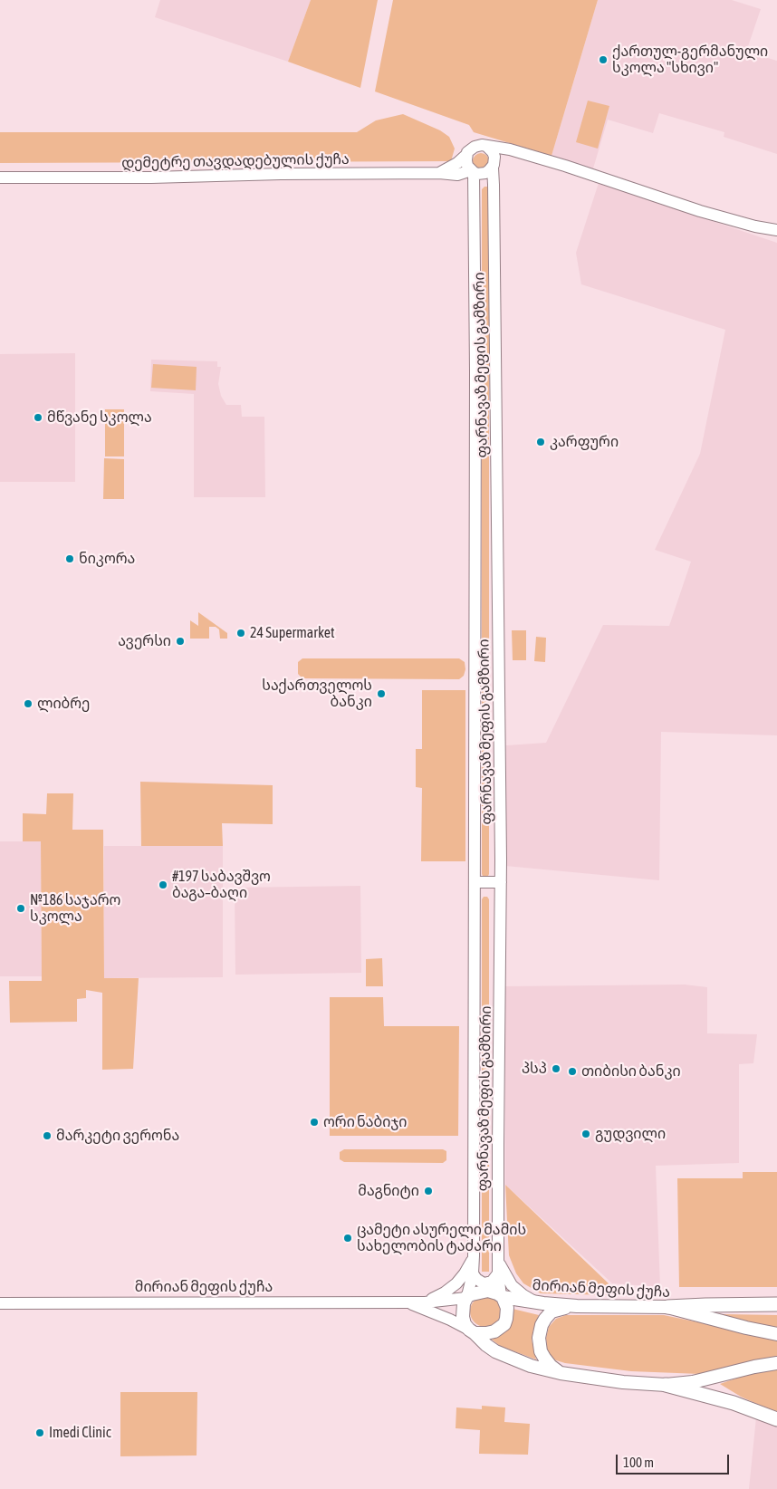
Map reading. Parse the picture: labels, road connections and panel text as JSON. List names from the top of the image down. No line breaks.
{"streets":{"main road":["დემეტრე თავდადებულის ქუჩა","ფარნავაზ მეფის გამზირი","მირიან მეფის ქუჩა"]},"crossings":[["დემეტრე თავდადებულის ქუჩა","ფარნავაზ მეფის გამზირი"],["ფარნავაზ მეფის გამზირი","მირიან მეფის ქუჩა"]],"places":["ქართულ-გერმანული სკოლა \"სხივი\"","მწვანე სკოლა","კარფური","ნიკორა","24 Supermarket","ავერსი","საქართველოს ბანკი","ლიბრე","#197 საბავშვო ბაგა–ბაღი","№186 საჯარო სკოლა","პსპ","თიბისი ბანკი","ორი ნაბიჯი","გუდვილი","მარკეტი ვერონა","მაგნიტი","ცამეტი ასურელი მამის სახელობის ტაძარი","Imedi Clinic"],"scale_bar":"100 m"}
